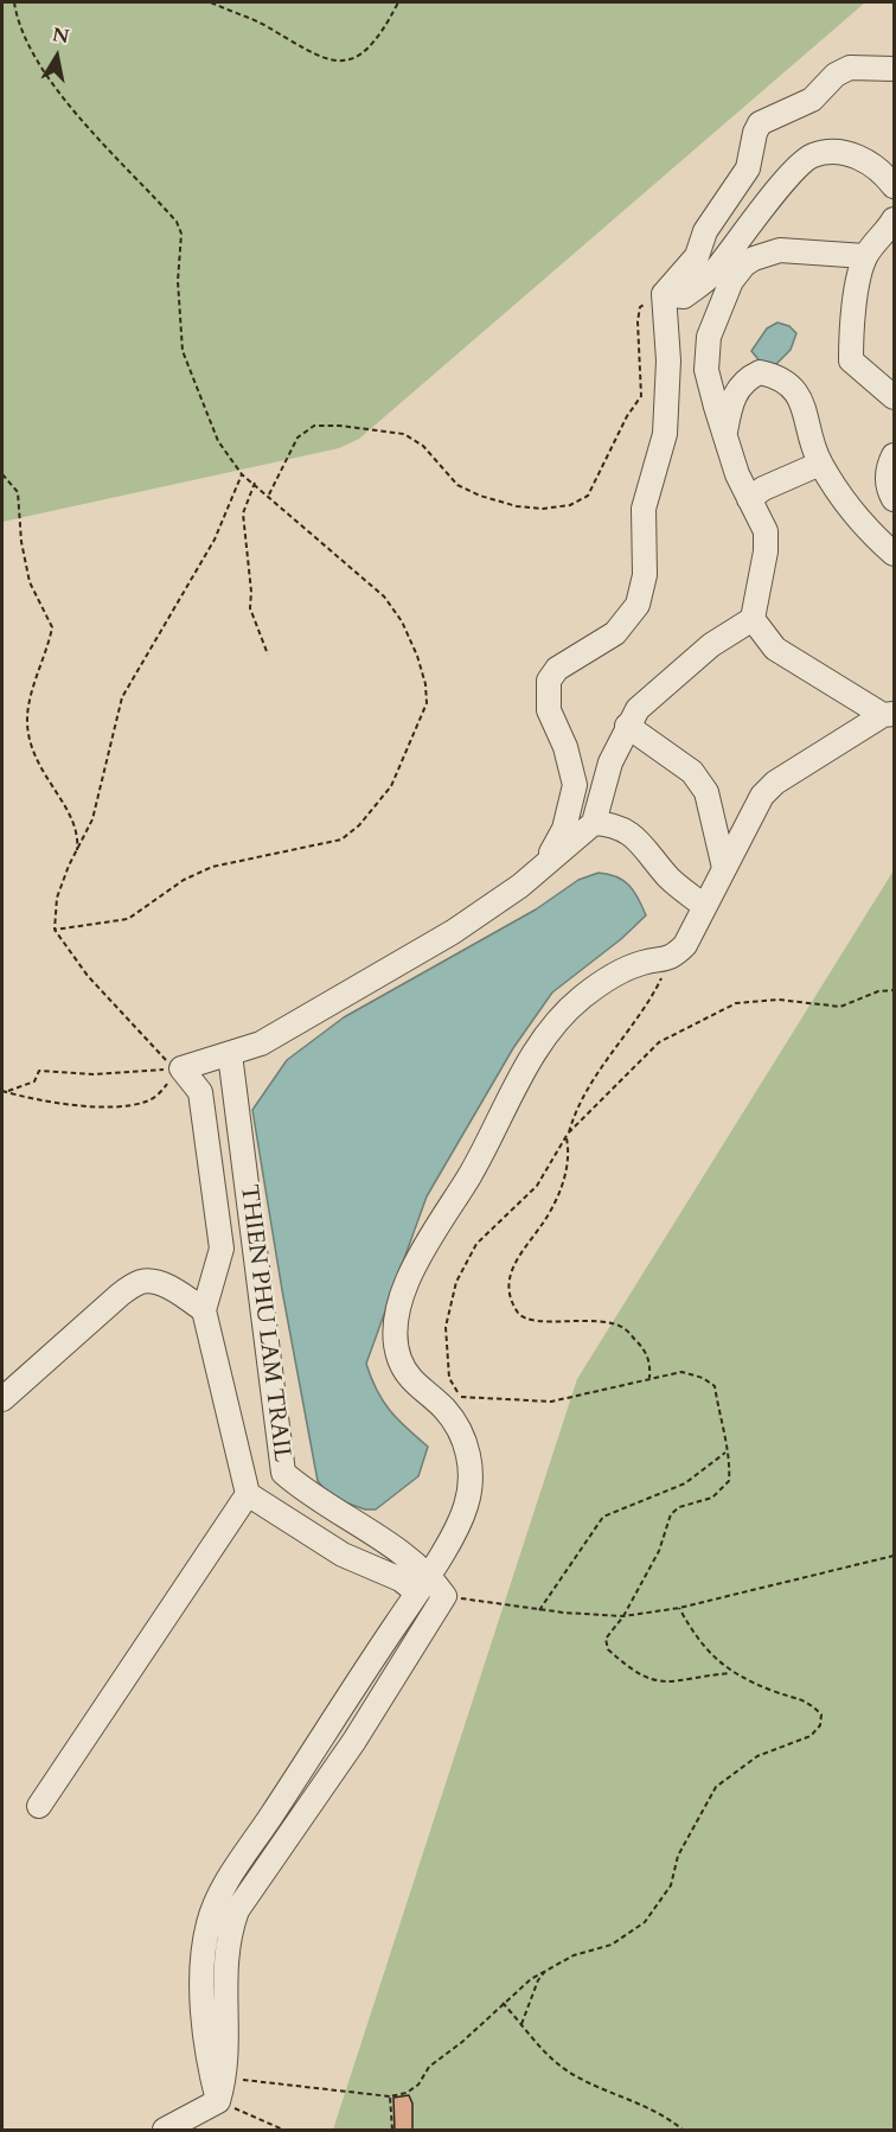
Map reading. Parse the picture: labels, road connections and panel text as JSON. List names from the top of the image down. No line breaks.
{"streets":{"street":["THIEN PHU LAM TRAIL"]},"north":"top"}
